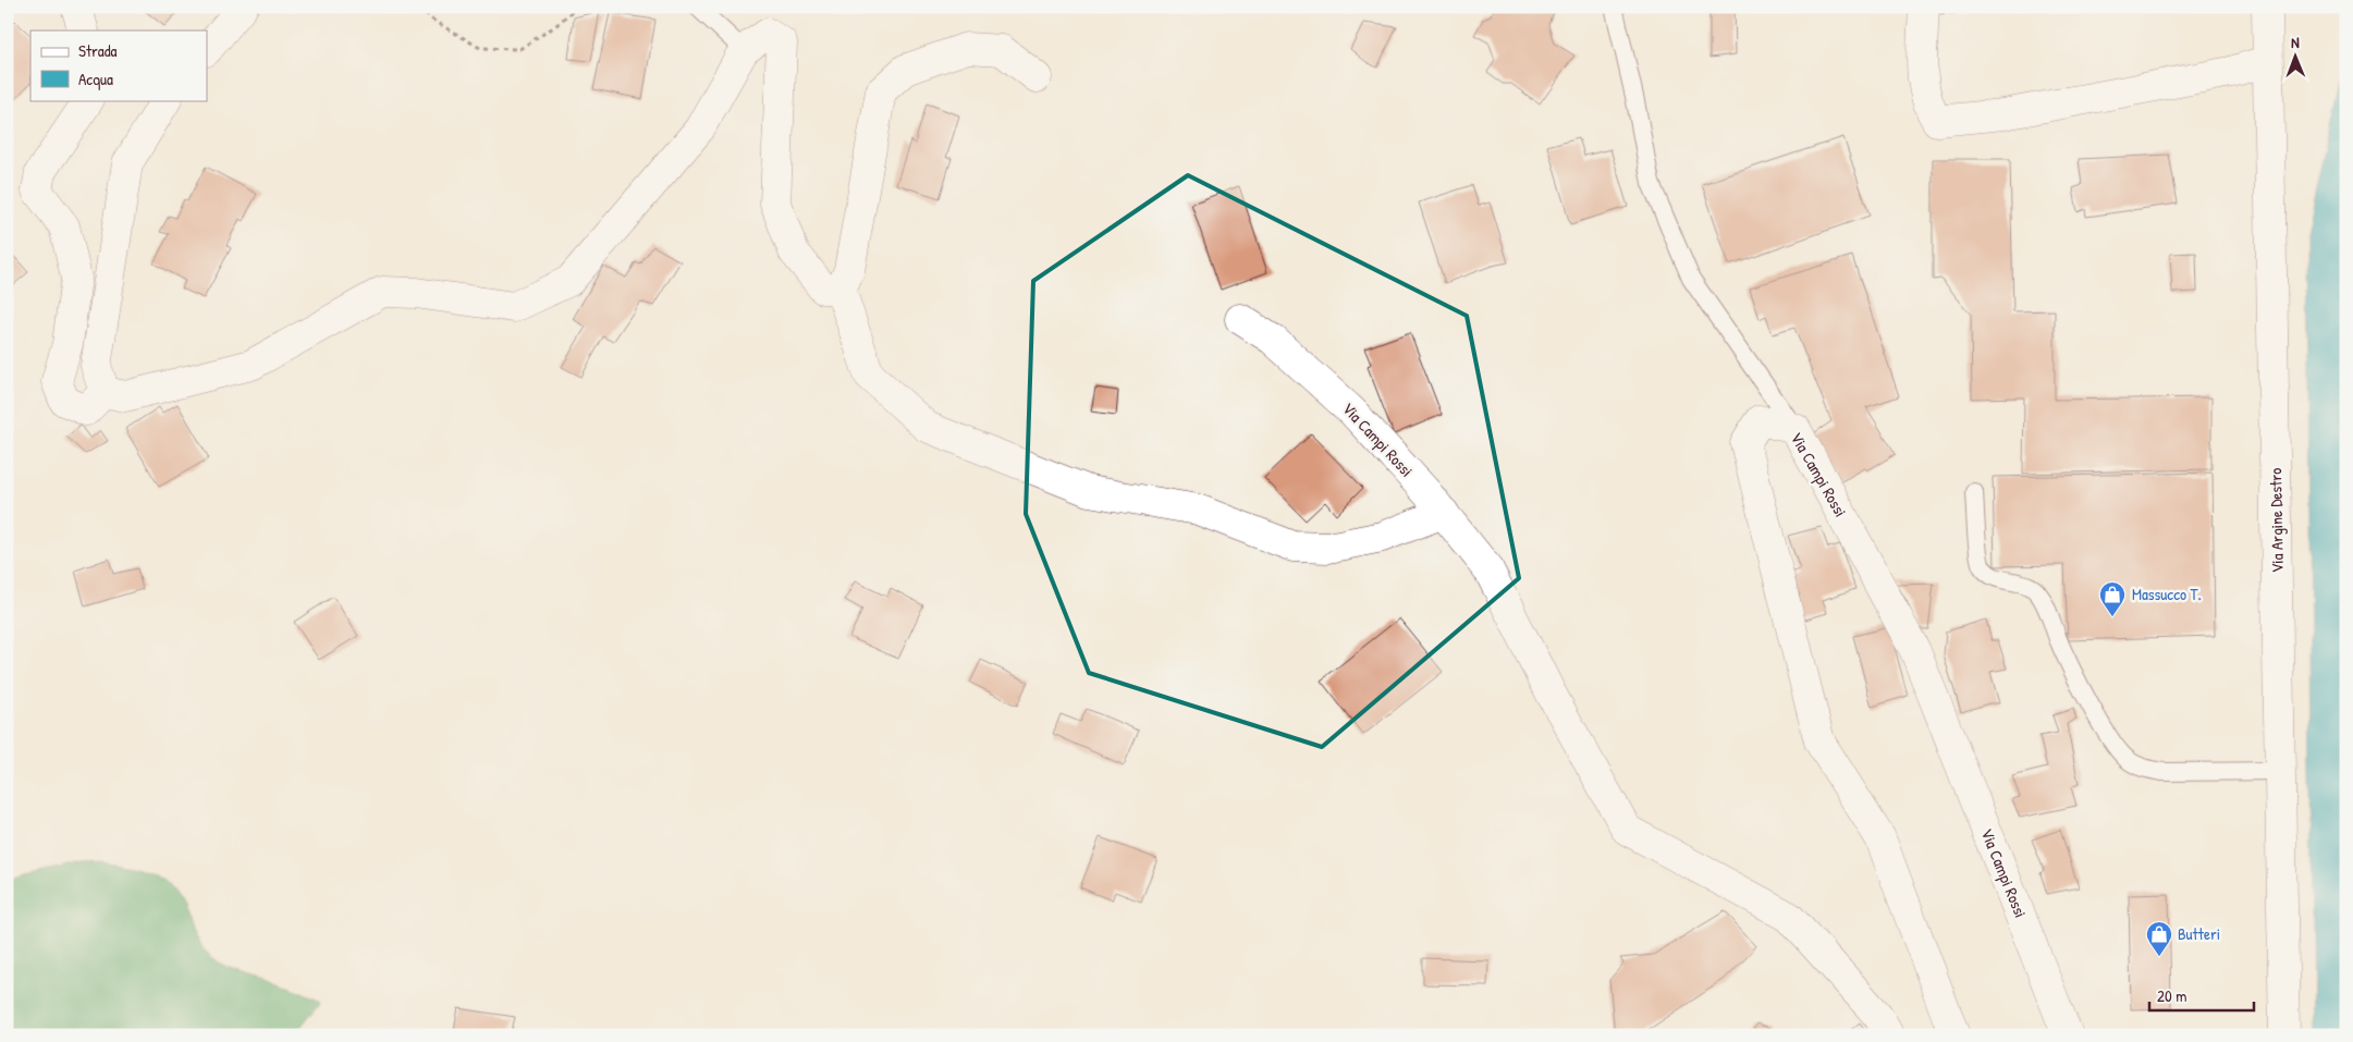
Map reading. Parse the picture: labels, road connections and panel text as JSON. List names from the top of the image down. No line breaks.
{"streets":{"street":["Via Campi Rossi","Via Argine Destro"]},"places":{"shop":["Massucco T.","Butteri"]},"legend":["Strada","Acqua"],"scale_bar":"20 m","north":"top"}
